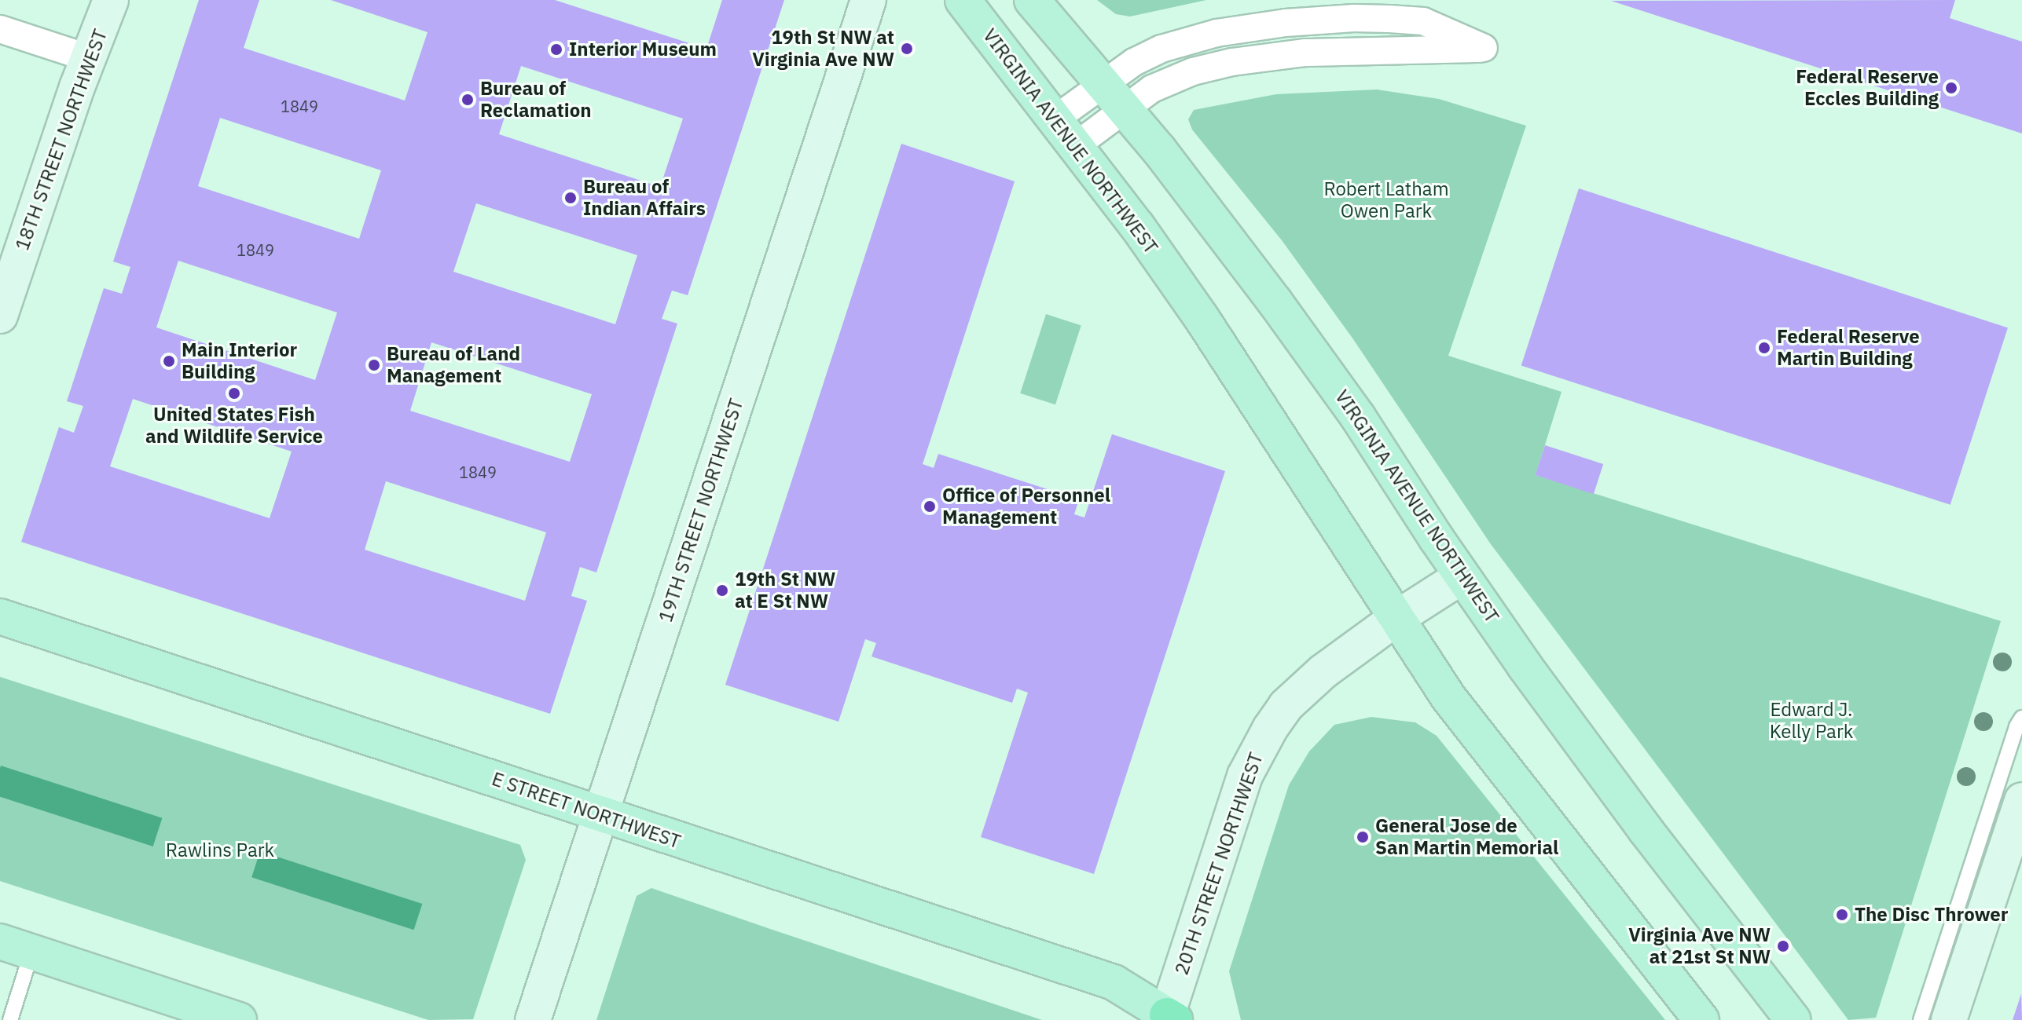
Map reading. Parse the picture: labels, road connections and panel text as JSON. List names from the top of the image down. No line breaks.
{"streets":{"main road":["18TH STREET NORTHWEST","VIRGINIA AVENUE NORTHWEST","19TH STREET NORTHWEST","E STREET NORTHWEST","20TH STREET NORTHWEST"]},"crossings":[["VIRGINIA AVENUE NORTHWEST","20TH STREET NORTHWEST"],["19TH STREET NORTHWEST","E STREET NORTHWEST"],["E STREET NORTHWEST","20TH STREET NORTHWEST"]],"parks":["Robert Latham Owen Park","Edward J. Kelly Park","Rawlins Park"],"places":["19th St NW at Virginia Ave NW","Interior Museum","Federal Reserve Eccles Building","Bureau of Reclamation","Bureau of Indian Affairs","Federal Reserve Martin Building","Main Interior Building","Bureau of Land Management","United States Fish and Wildlife Service","Office of Personnel Management","19th St NW at E St NW","General Jose de San Martin Memorial","The Disc Thrower","Virginia Ave NW at 21st St NW"],"house_numbers":["1849","1849","1849"]}
